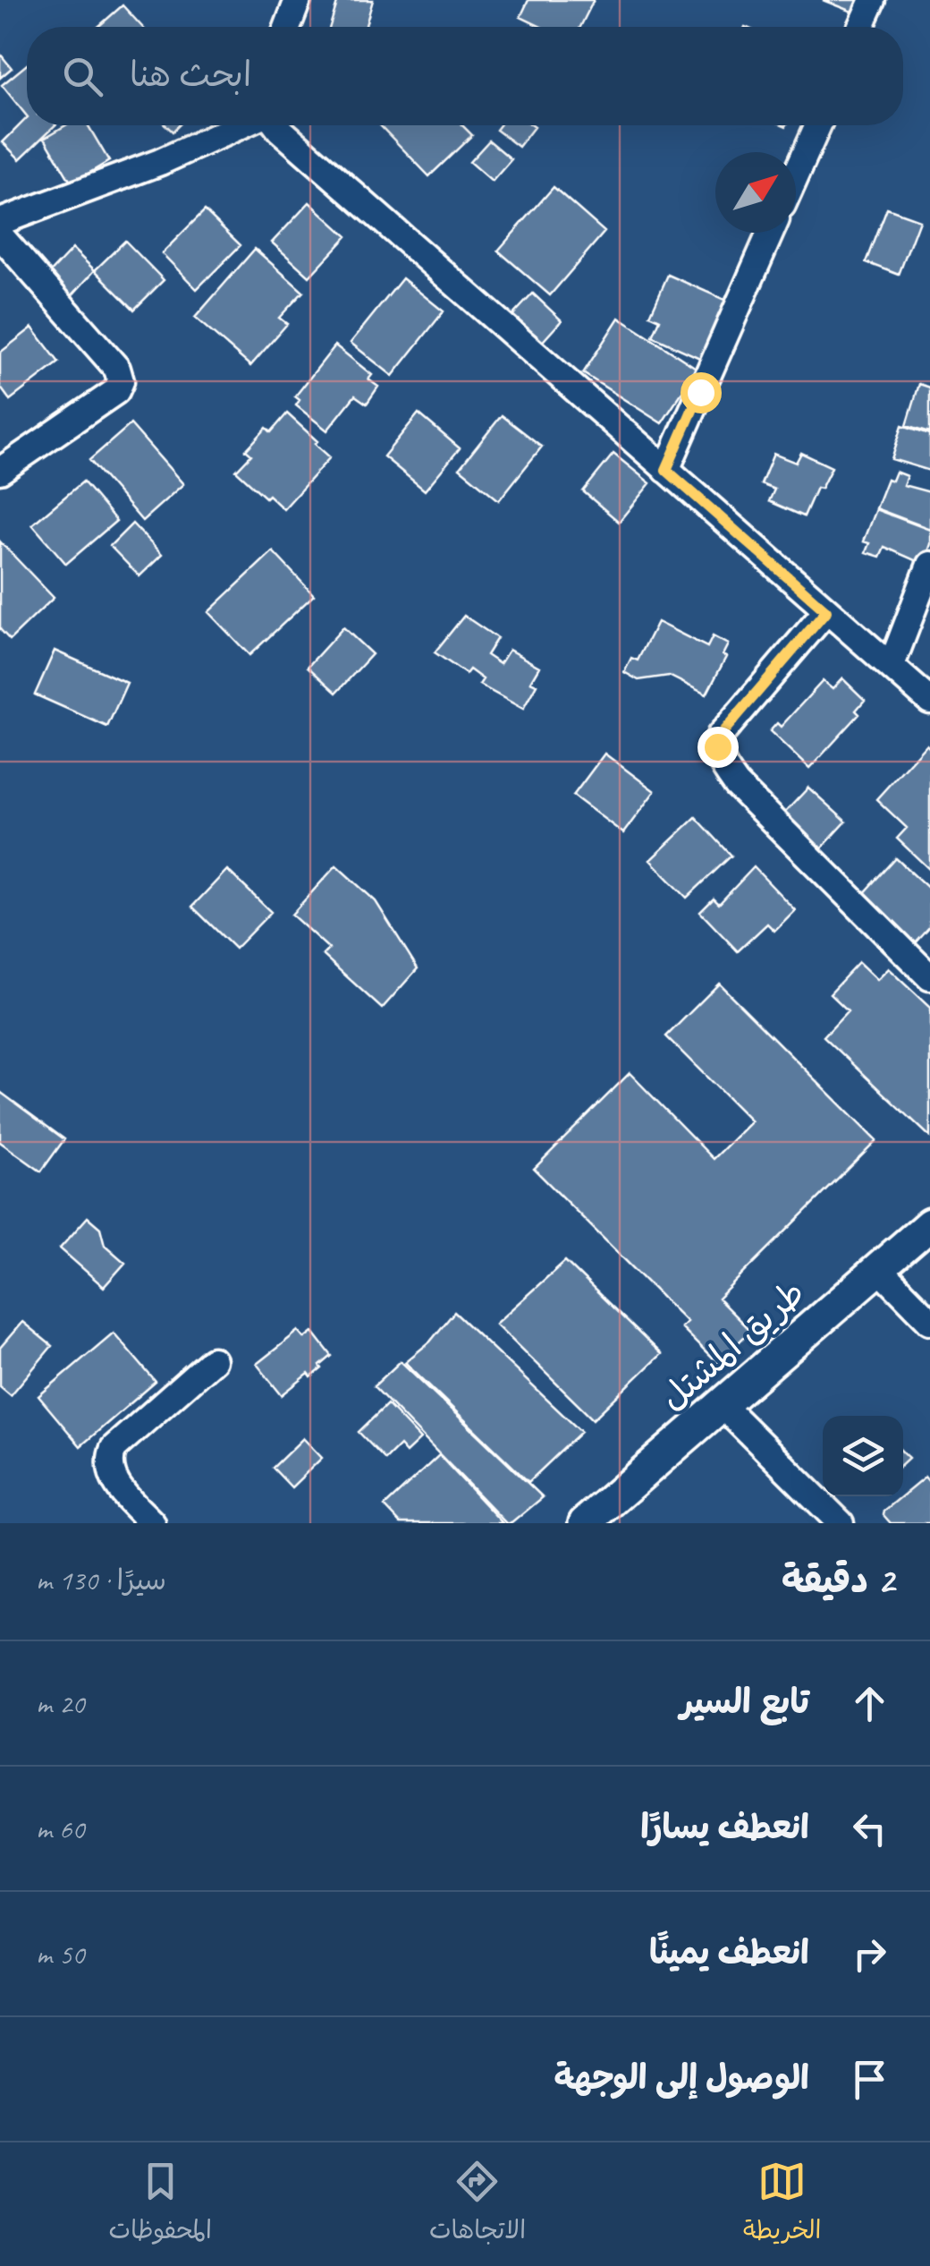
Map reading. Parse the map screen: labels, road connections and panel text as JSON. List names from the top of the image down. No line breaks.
{"streets":{"main road":["طريق المشتل"]},"north":"top right","page":{"search":"ابحث هنا","heading":["2 دقيقة","سيرًا · 130 m"],"list":[["تابع السير","20 m"],["انعطف يسارًا","60 m"],["انعطف يمينًا","50 m"],"الوصول إلى الوجهة"],"nav":["الخريطة","الاتجاهات","المحفوظات"]}}
